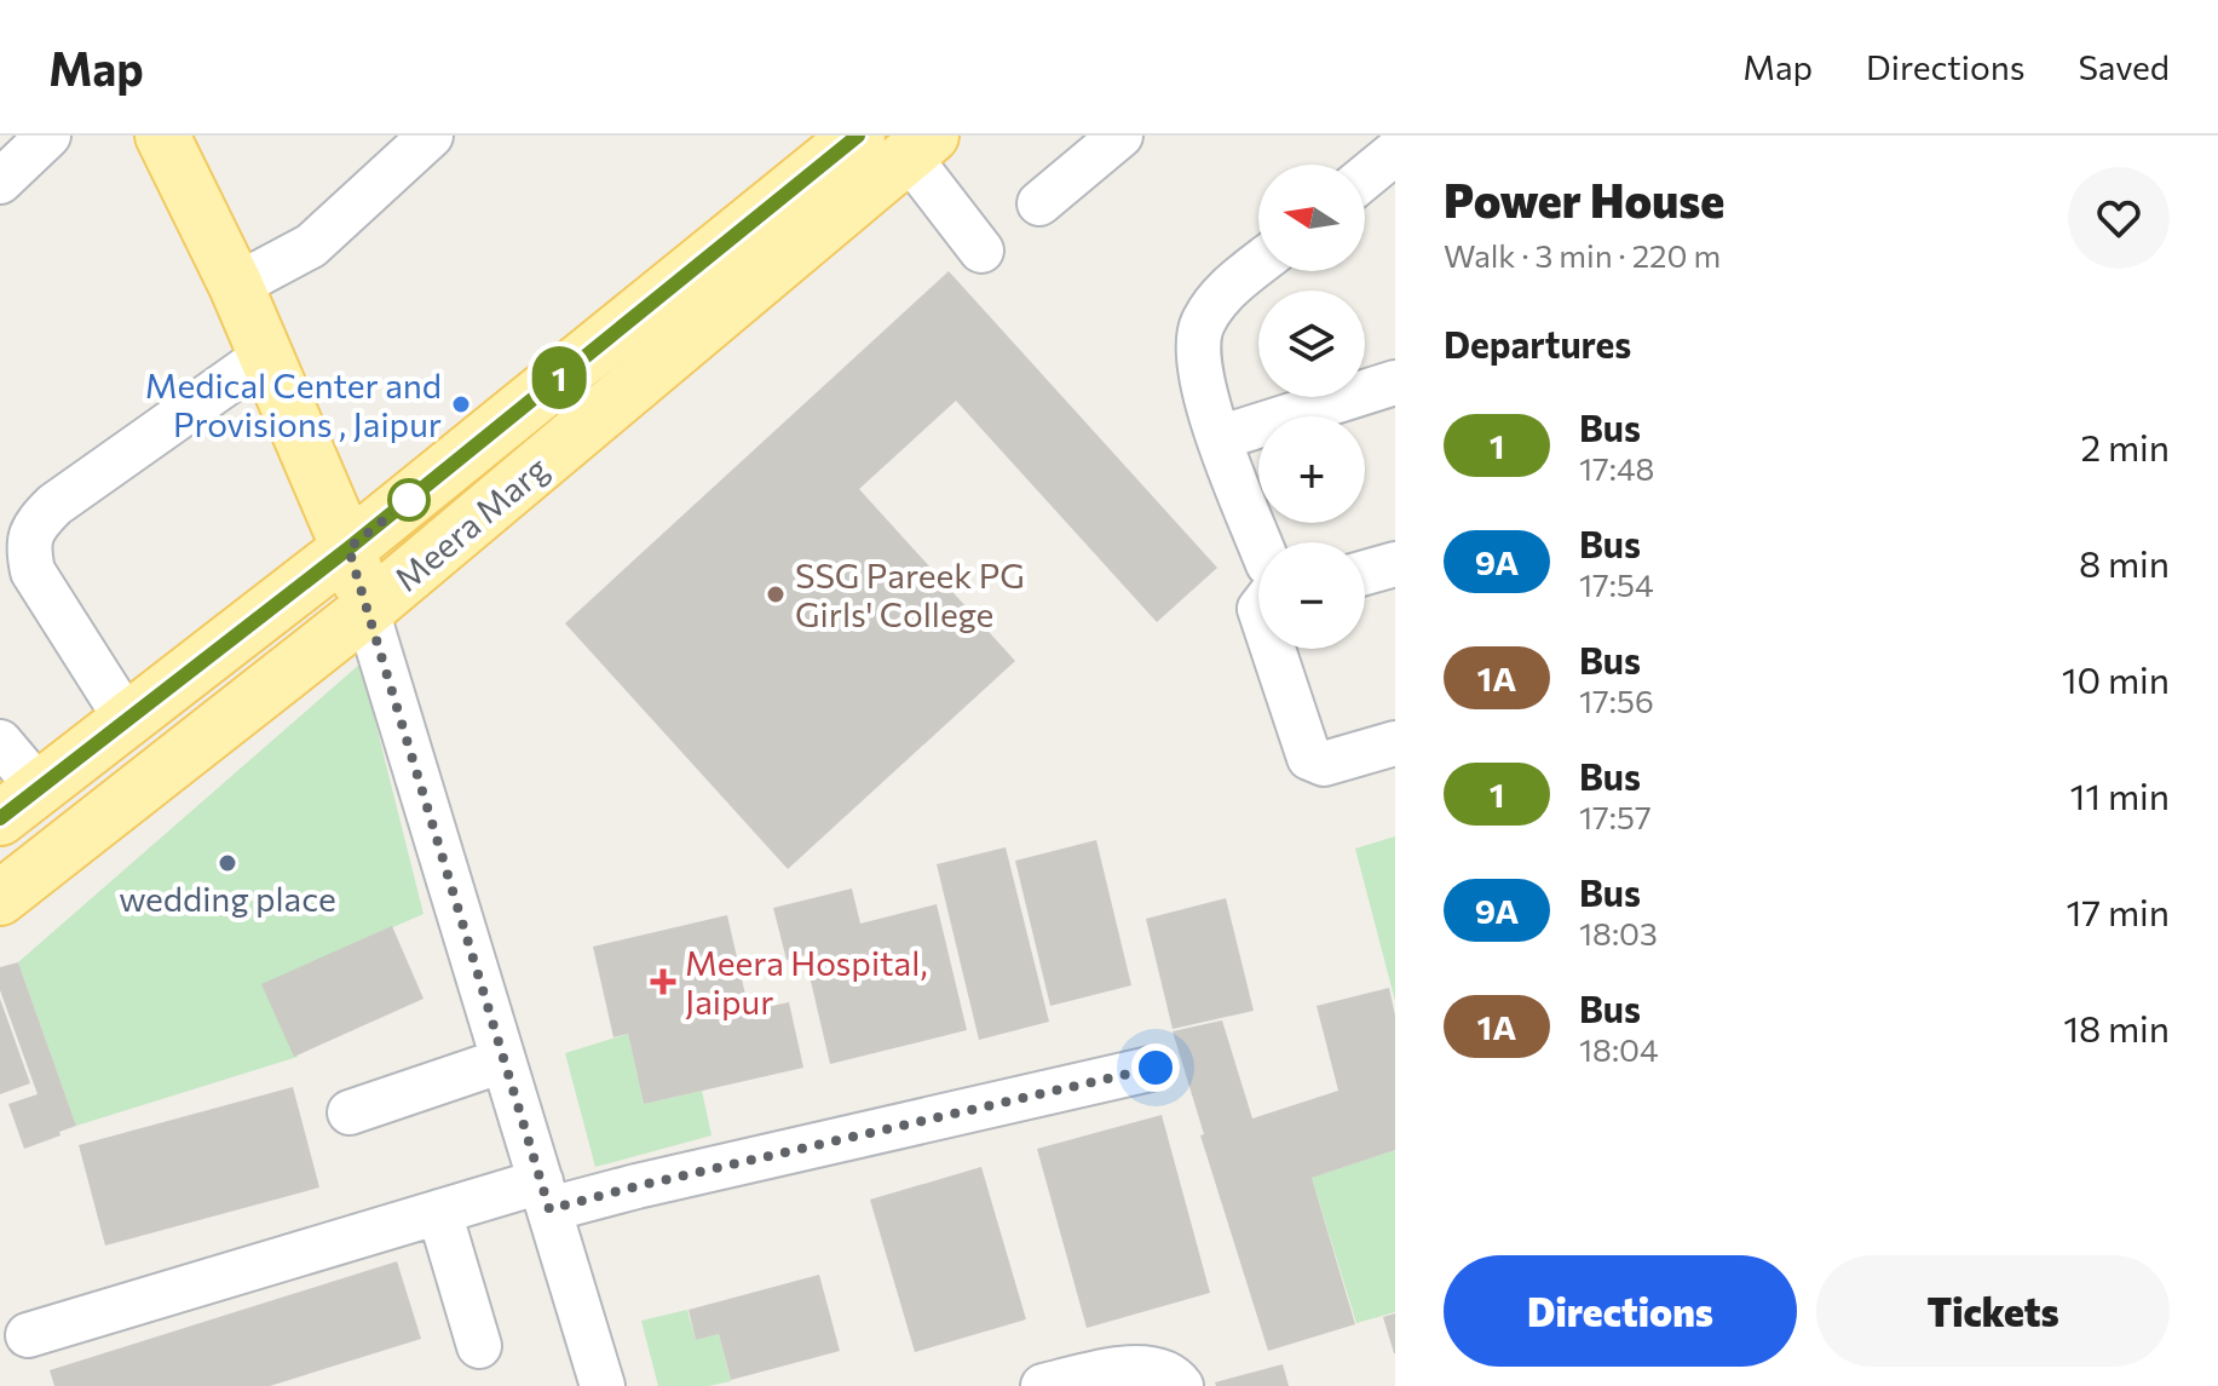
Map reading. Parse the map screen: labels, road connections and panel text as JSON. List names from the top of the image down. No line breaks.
{"streets":{"main road":["Meera Marg"]},"places":{"other":["Medical Center and Provisions , Jaipur","SSG Pareek PG Girls' College","wedding place"],"health":["Meera Hospital, Jaipur"]},"lines":["bus line 1"],"north":"left","page":{"header":"Map","nav":["Map","Directions","Saved"],"on_map":"1","heading":[["Power House","Walk · 3 min · 220 m"],"Departures"],"map_buttons":["+","−"],"list":[{"mark":"1","name":"Bus","note":"17:48","value":"2 min"},{"mark":"9A","name":"Bus","note":"17:54","value":"8 min"},{"mark":"1A","name":"Bus","note":"17:56","value":"10 min"},{"mark":"1","name":"Bus","note":"17:57","value":"11 min"},{"mark":"9A","name":"Bus","note":"18:03","value":"17 min"},{"mark":"1A","name":"Bus","note":"18:04","value":"18 min"}],"buttons":["Directions","Tickets"]}}
